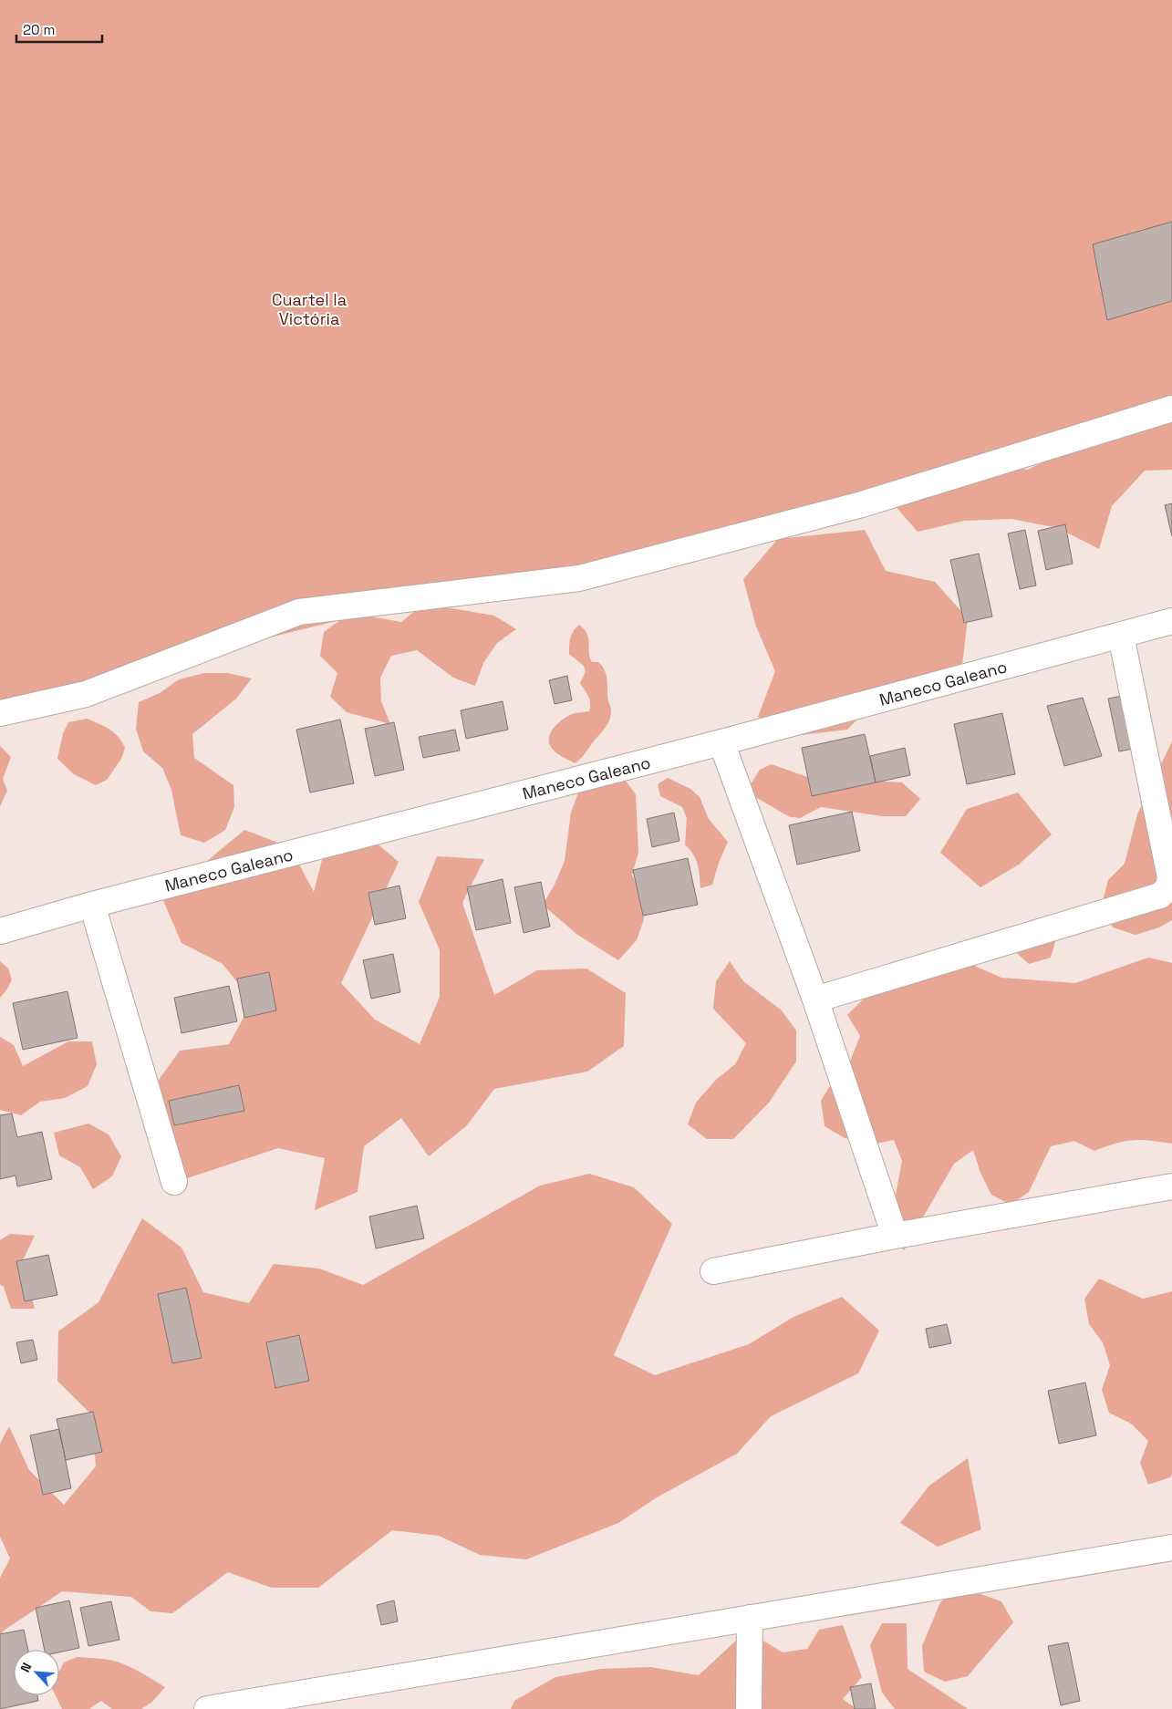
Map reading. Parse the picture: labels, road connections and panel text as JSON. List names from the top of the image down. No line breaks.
{"streets":{"street":["Maneco Galeano"]},"parks":["Cuartel la Victória"],"scale_bar":"20 m","north":"top left"}
